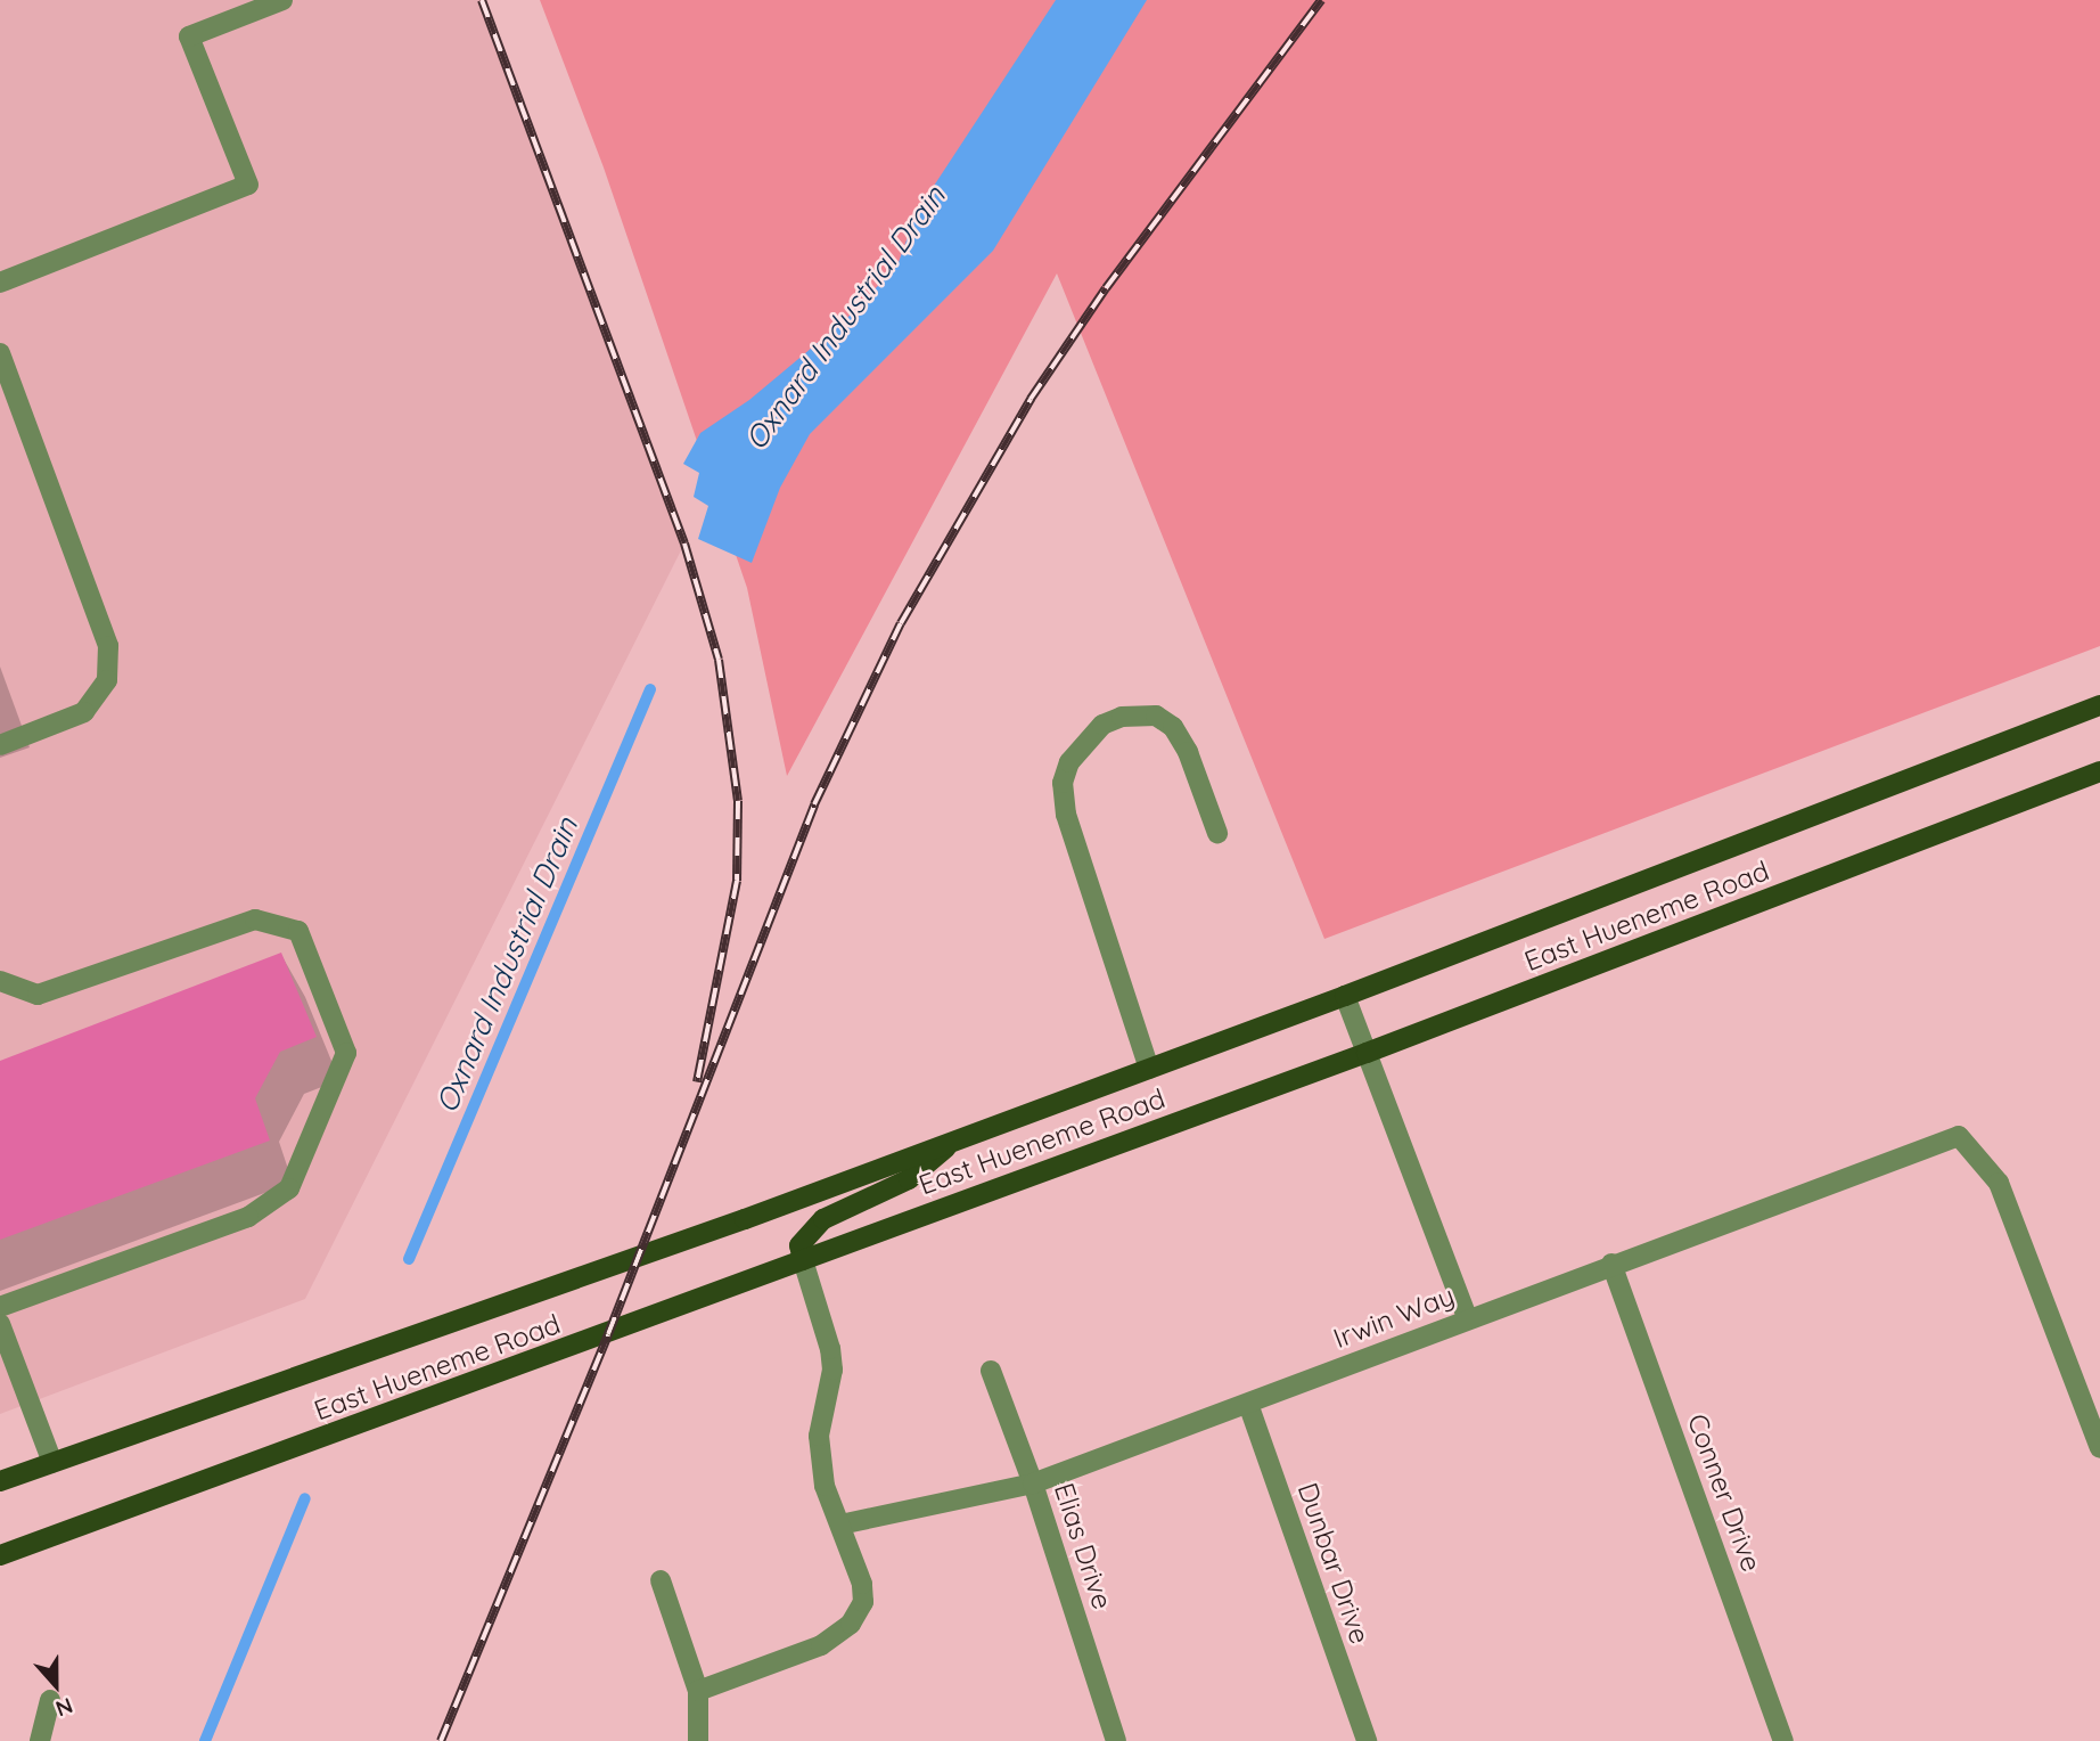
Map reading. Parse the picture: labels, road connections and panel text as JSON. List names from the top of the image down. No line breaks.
{"streets":{"main road":["East Hueneme Road"],"street":["Irwin Way","Conner Drive","Elias Drive","Dunbar Drive"]},"crossings":[["Irwin Way","Conner Drive"],["Irwin Way","Elias Drive"],["Irwin Way","Dunbar Drive"]],"water":["Oxnard Industrial Drain"],"north":"bottom"}
